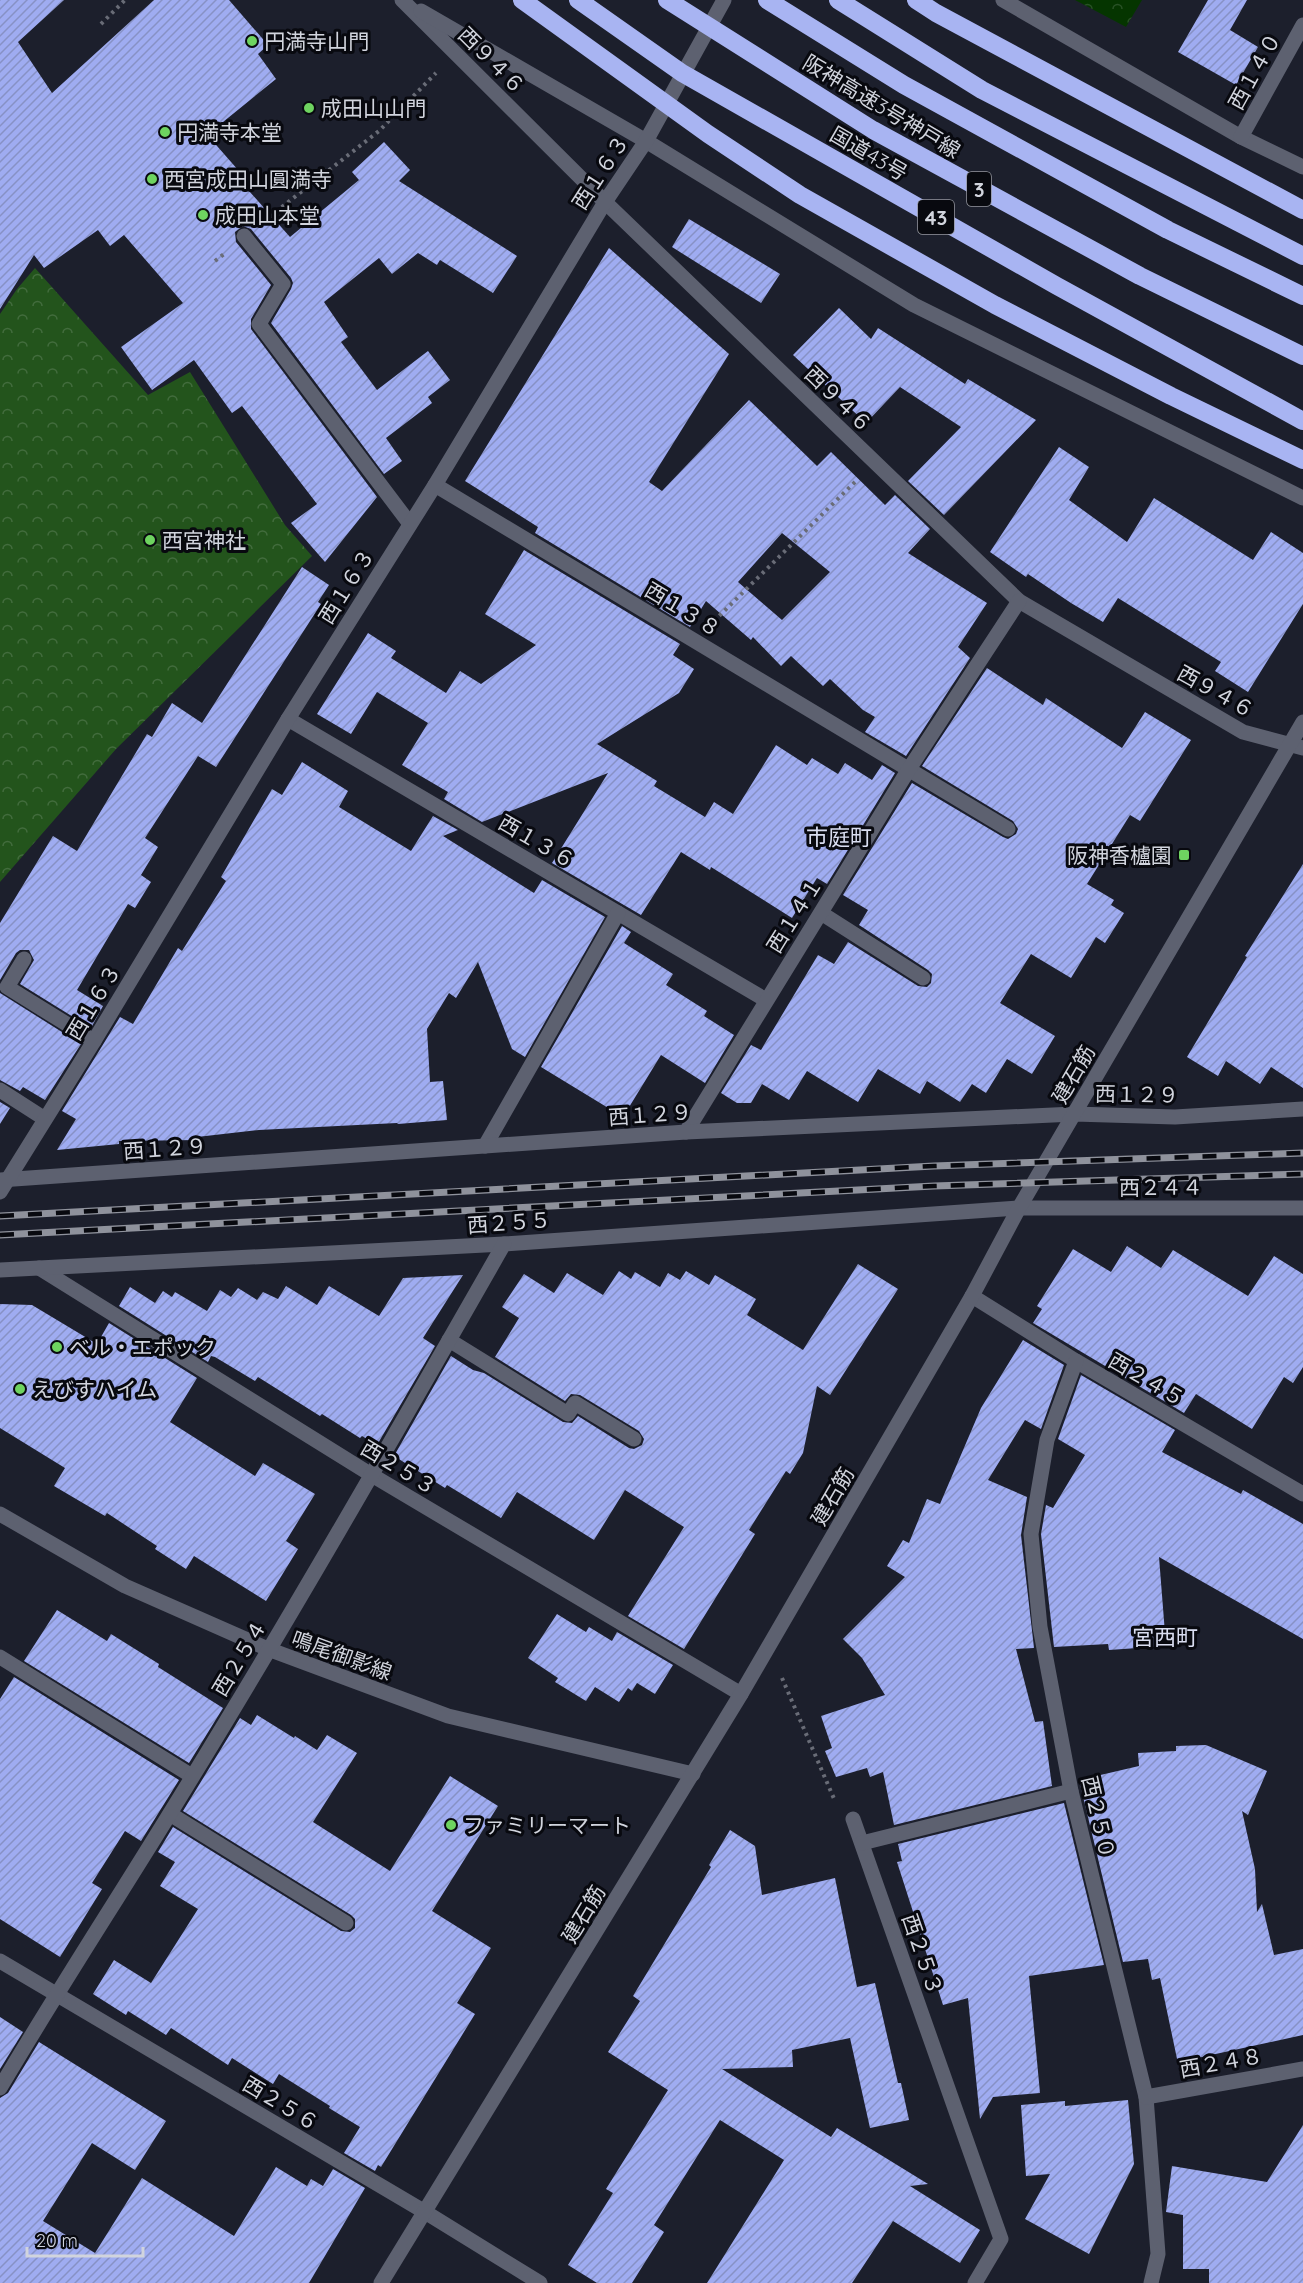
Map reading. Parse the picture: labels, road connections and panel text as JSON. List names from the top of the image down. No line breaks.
{"streets":{"highway":["阪神高速3号神戸線","国道43号","3","43"],"street":["西９４６","西１４０","西１６３","西１３８","西１３６","西１４１","建石筋","西１２９","西２４４","西２５５","西２４５","西２５３","鳴尾御影線","西２５４","西２５０","西２４８","西２５６"]},"crossings":[["西９４６","西１６３"],["西９４６","西１４１"],["西９４６","建石筋"],["国道43号","西１６３"],["西１６３","西１３８"],["西１６３","西１３６"],["西１６３","西１２９"],["西１３８","西１４１"],["西１３６","西１４１"],["西１４１","西１２９"],["建石筋","西１２９"],["建石筋","西２４４"],["建石筋","西２５５"],["建石筋","西２４５"],["建石筋","西２５３"],["建石筋","鳴尾御影線"],["建石筋","西２５６"],["西２４４","西２５５"],["西２５５","西２５３"],["西２５５","西２５４"],["西２４５","西２５０"],["西２５３","西２５４"],["鳴尾御影線","西２５４"],["西２５４","西２５６"],["西２５０","西２４８"]],"districts":["市庭町","宮西町"],"places":{"other":["円満寺山門","成田山山門","円満寺本堂","西宮成田山圓満寺","成田山本堂","西宮神社","ベル・エポック","えびすハイム","ファミリーマート"],"transit":["阪神香櫨園"]},"scale_bar":"20 m"}
